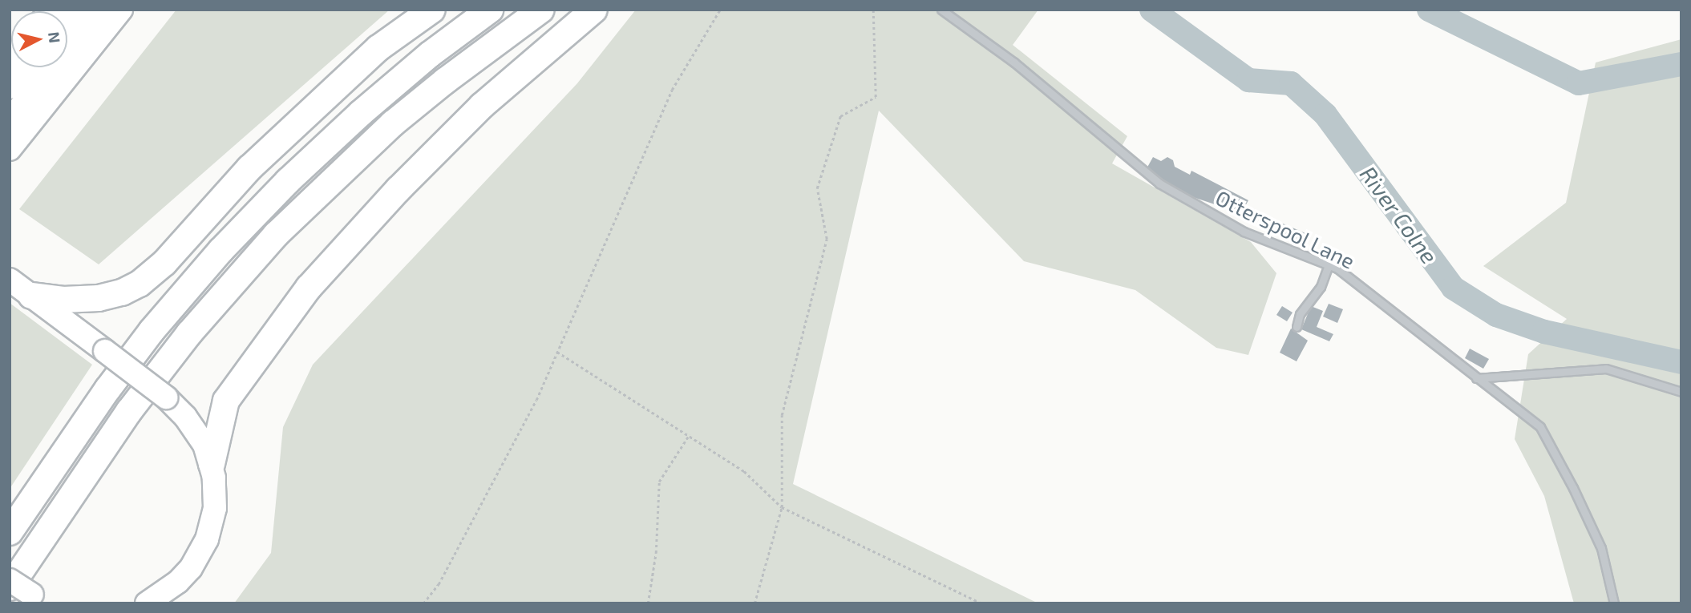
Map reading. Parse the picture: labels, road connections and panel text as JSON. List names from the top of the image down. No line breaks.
{"streets":{"lane":["Otterspool Lane"]},"water":["River Colne"],"north":"right"}
